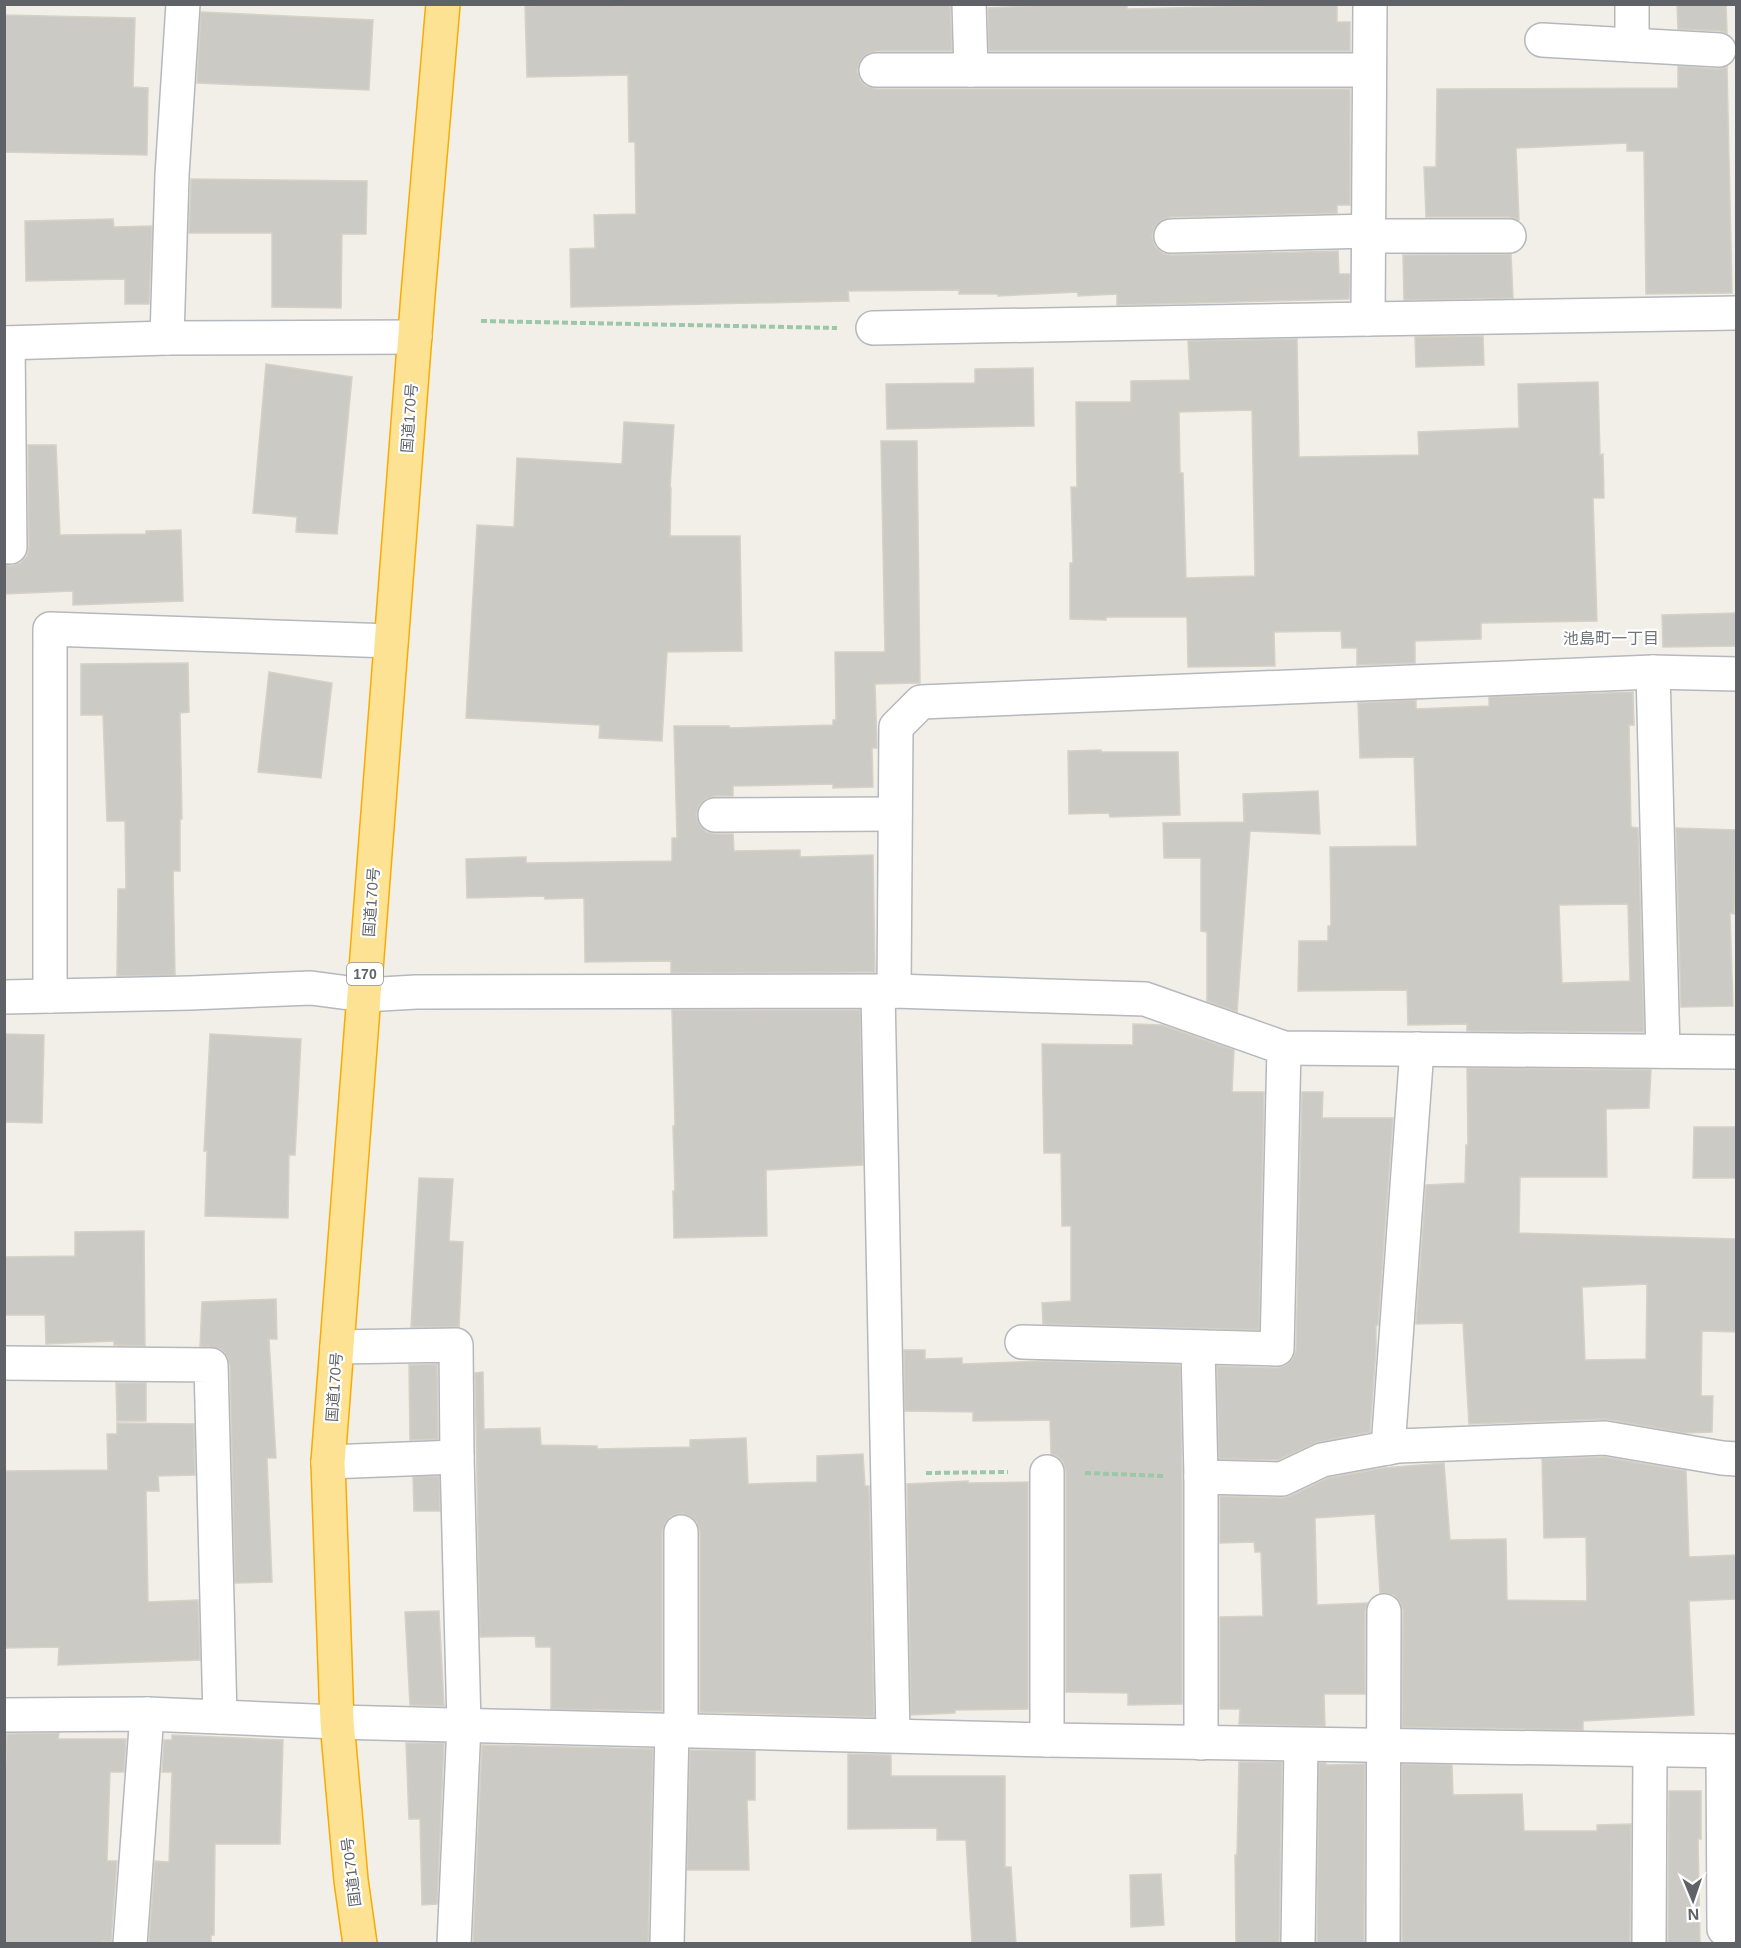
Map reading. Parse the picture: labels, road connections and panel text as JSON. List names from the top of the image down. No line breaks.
{"streets":{"highway":["国道170号","170"]},"districts":["池島町一丁目"],"north":"bottom"}
